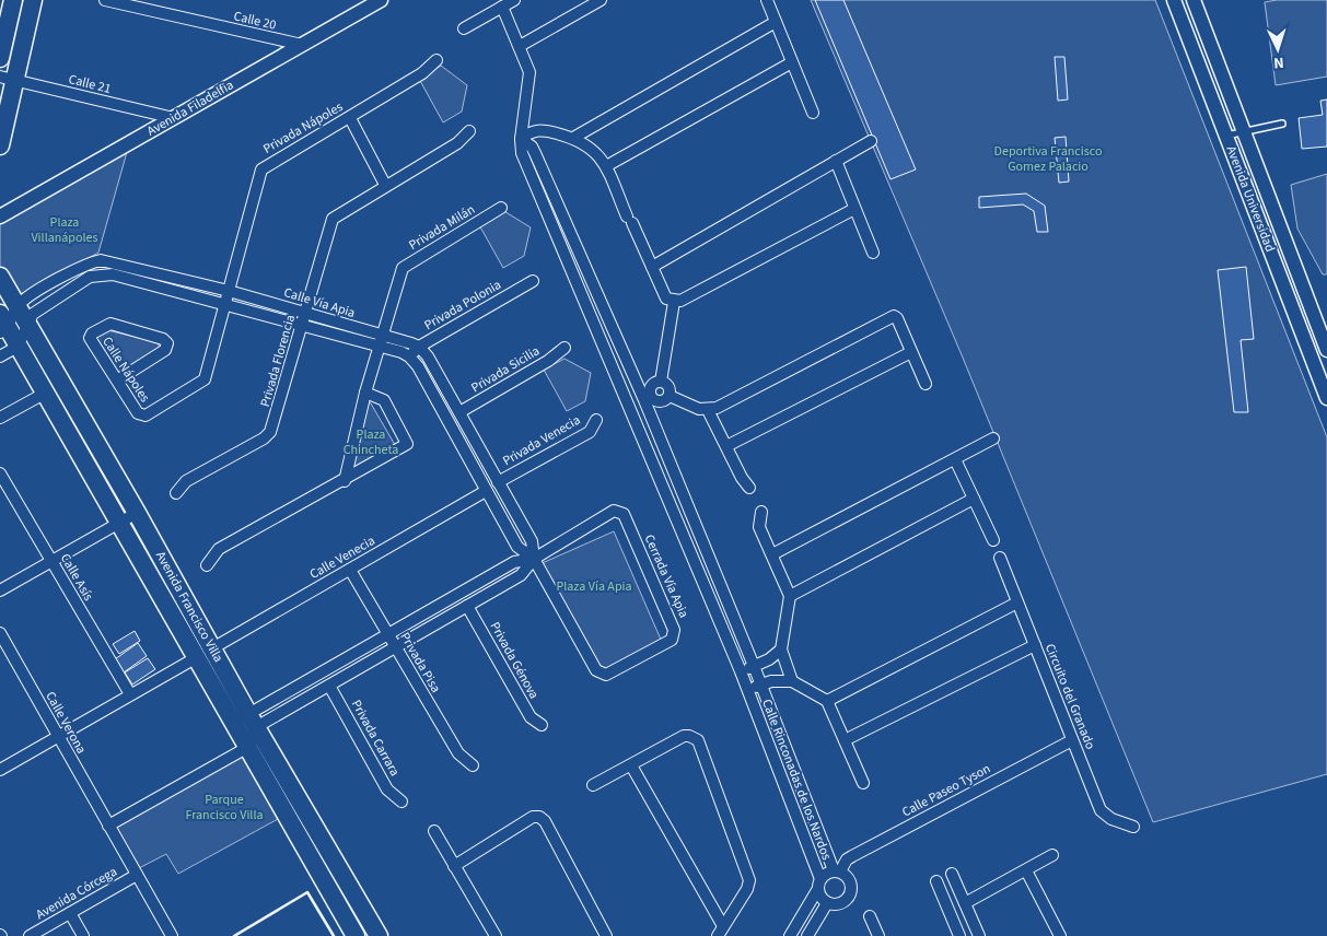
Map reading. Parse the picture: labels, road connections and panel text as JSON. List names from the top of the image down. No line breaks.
{"streets":{"main road":["Avenida Francisco Villa"],"street":["Calle 20","Calle 21","Avenida Filadelfia","Privada Nápoles","Avenida Universidad","Privada Milán","Calle Vía Apia","Privada Polonia","Privada Florencia","Calle Nápoles","Privada Sicilia","Privada Venecia","Calle Venecia","Cerrada Vía Apia","Calle Asís","Privada Génova","Privada Pisa","Circuito del Granado","Calle Verona","Privada Carrara","Calle Rinconadas de los Nardos","Calle Paseo Tyson","Avenida Córcega"]},"crossings":[["Calle 20","Avenida Filadelfia"],["Calle 21","Avenida Filadelfia"],["Privada Nápoles","Calle Vía Apia"],["Privada Nápoles","Calle Nápoles"],["Privada Milán","Calle Vía Apia"],["Calle Vía Apia","Privada Polonia"],["Calle Vía Apia","Privada Florencia"],["Calle Vía Apia","Calle Nápoles"],["Calle Vía Apia","Avenida Francisco Villa"],["Calle Venecia","Calle Asís"],["Calle Venecia","Avenida Francisco Villa"],["Calle Venecia","Privada Pisa"],["Calle Venecia","Calle Verona"],["Circuito del Granado","Calle Paseo Tyson"],["Calle Verona","Avenida Córcega"],["Calle Rinconadas de los Nardos","Calle Paseo Tyson"]],"parks":["Deportiva Francisco Gomez Palacio","Plaza Villanápoles","Plaza Chincheta","Plaza Vía Apia","Parque Francisco Villa"],"north":"bottom"}
